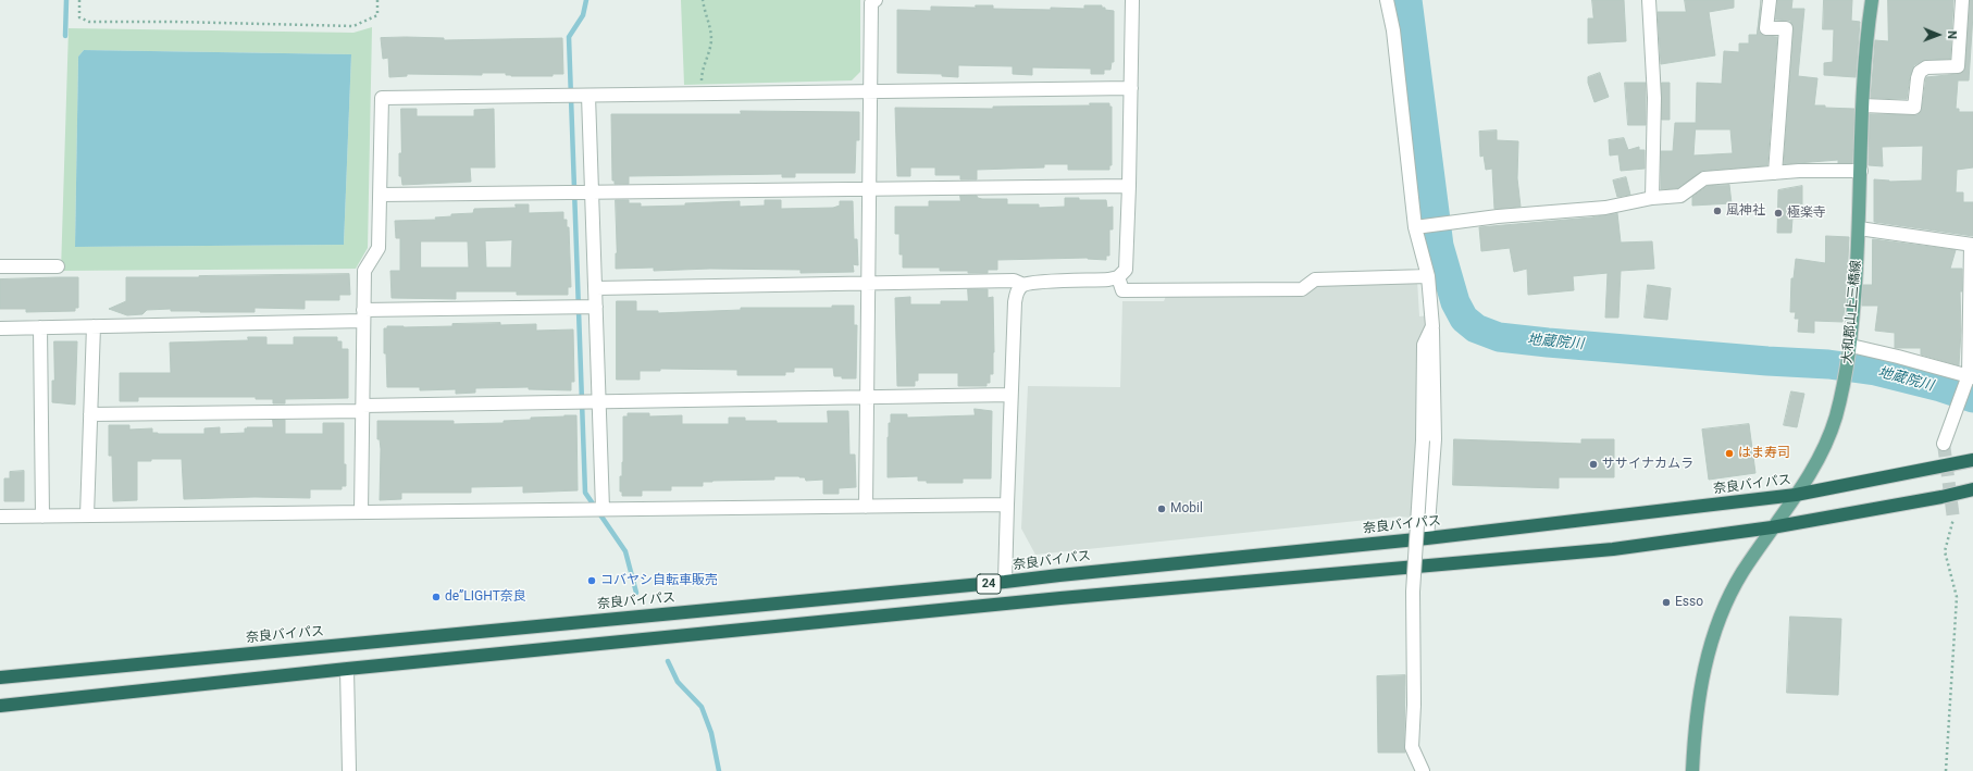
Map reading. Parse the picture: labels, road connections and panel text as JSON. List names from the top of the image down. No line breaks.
{"streets":{"highway":["奈良バイパス","24"],"main road":["大和郡山上三橋線"]},"crossings":[["大和郡山上三橋線","奈良バイパス"],["大和郡山上三橋線","24"]],"water":["地蔵院川"],"places":["風神社","極楽寺","はま寿司","ササイナカムラ","Mobil","コバヤシ自転車販売","de”LIGHT奈良","Esso"],"north":"right"}
